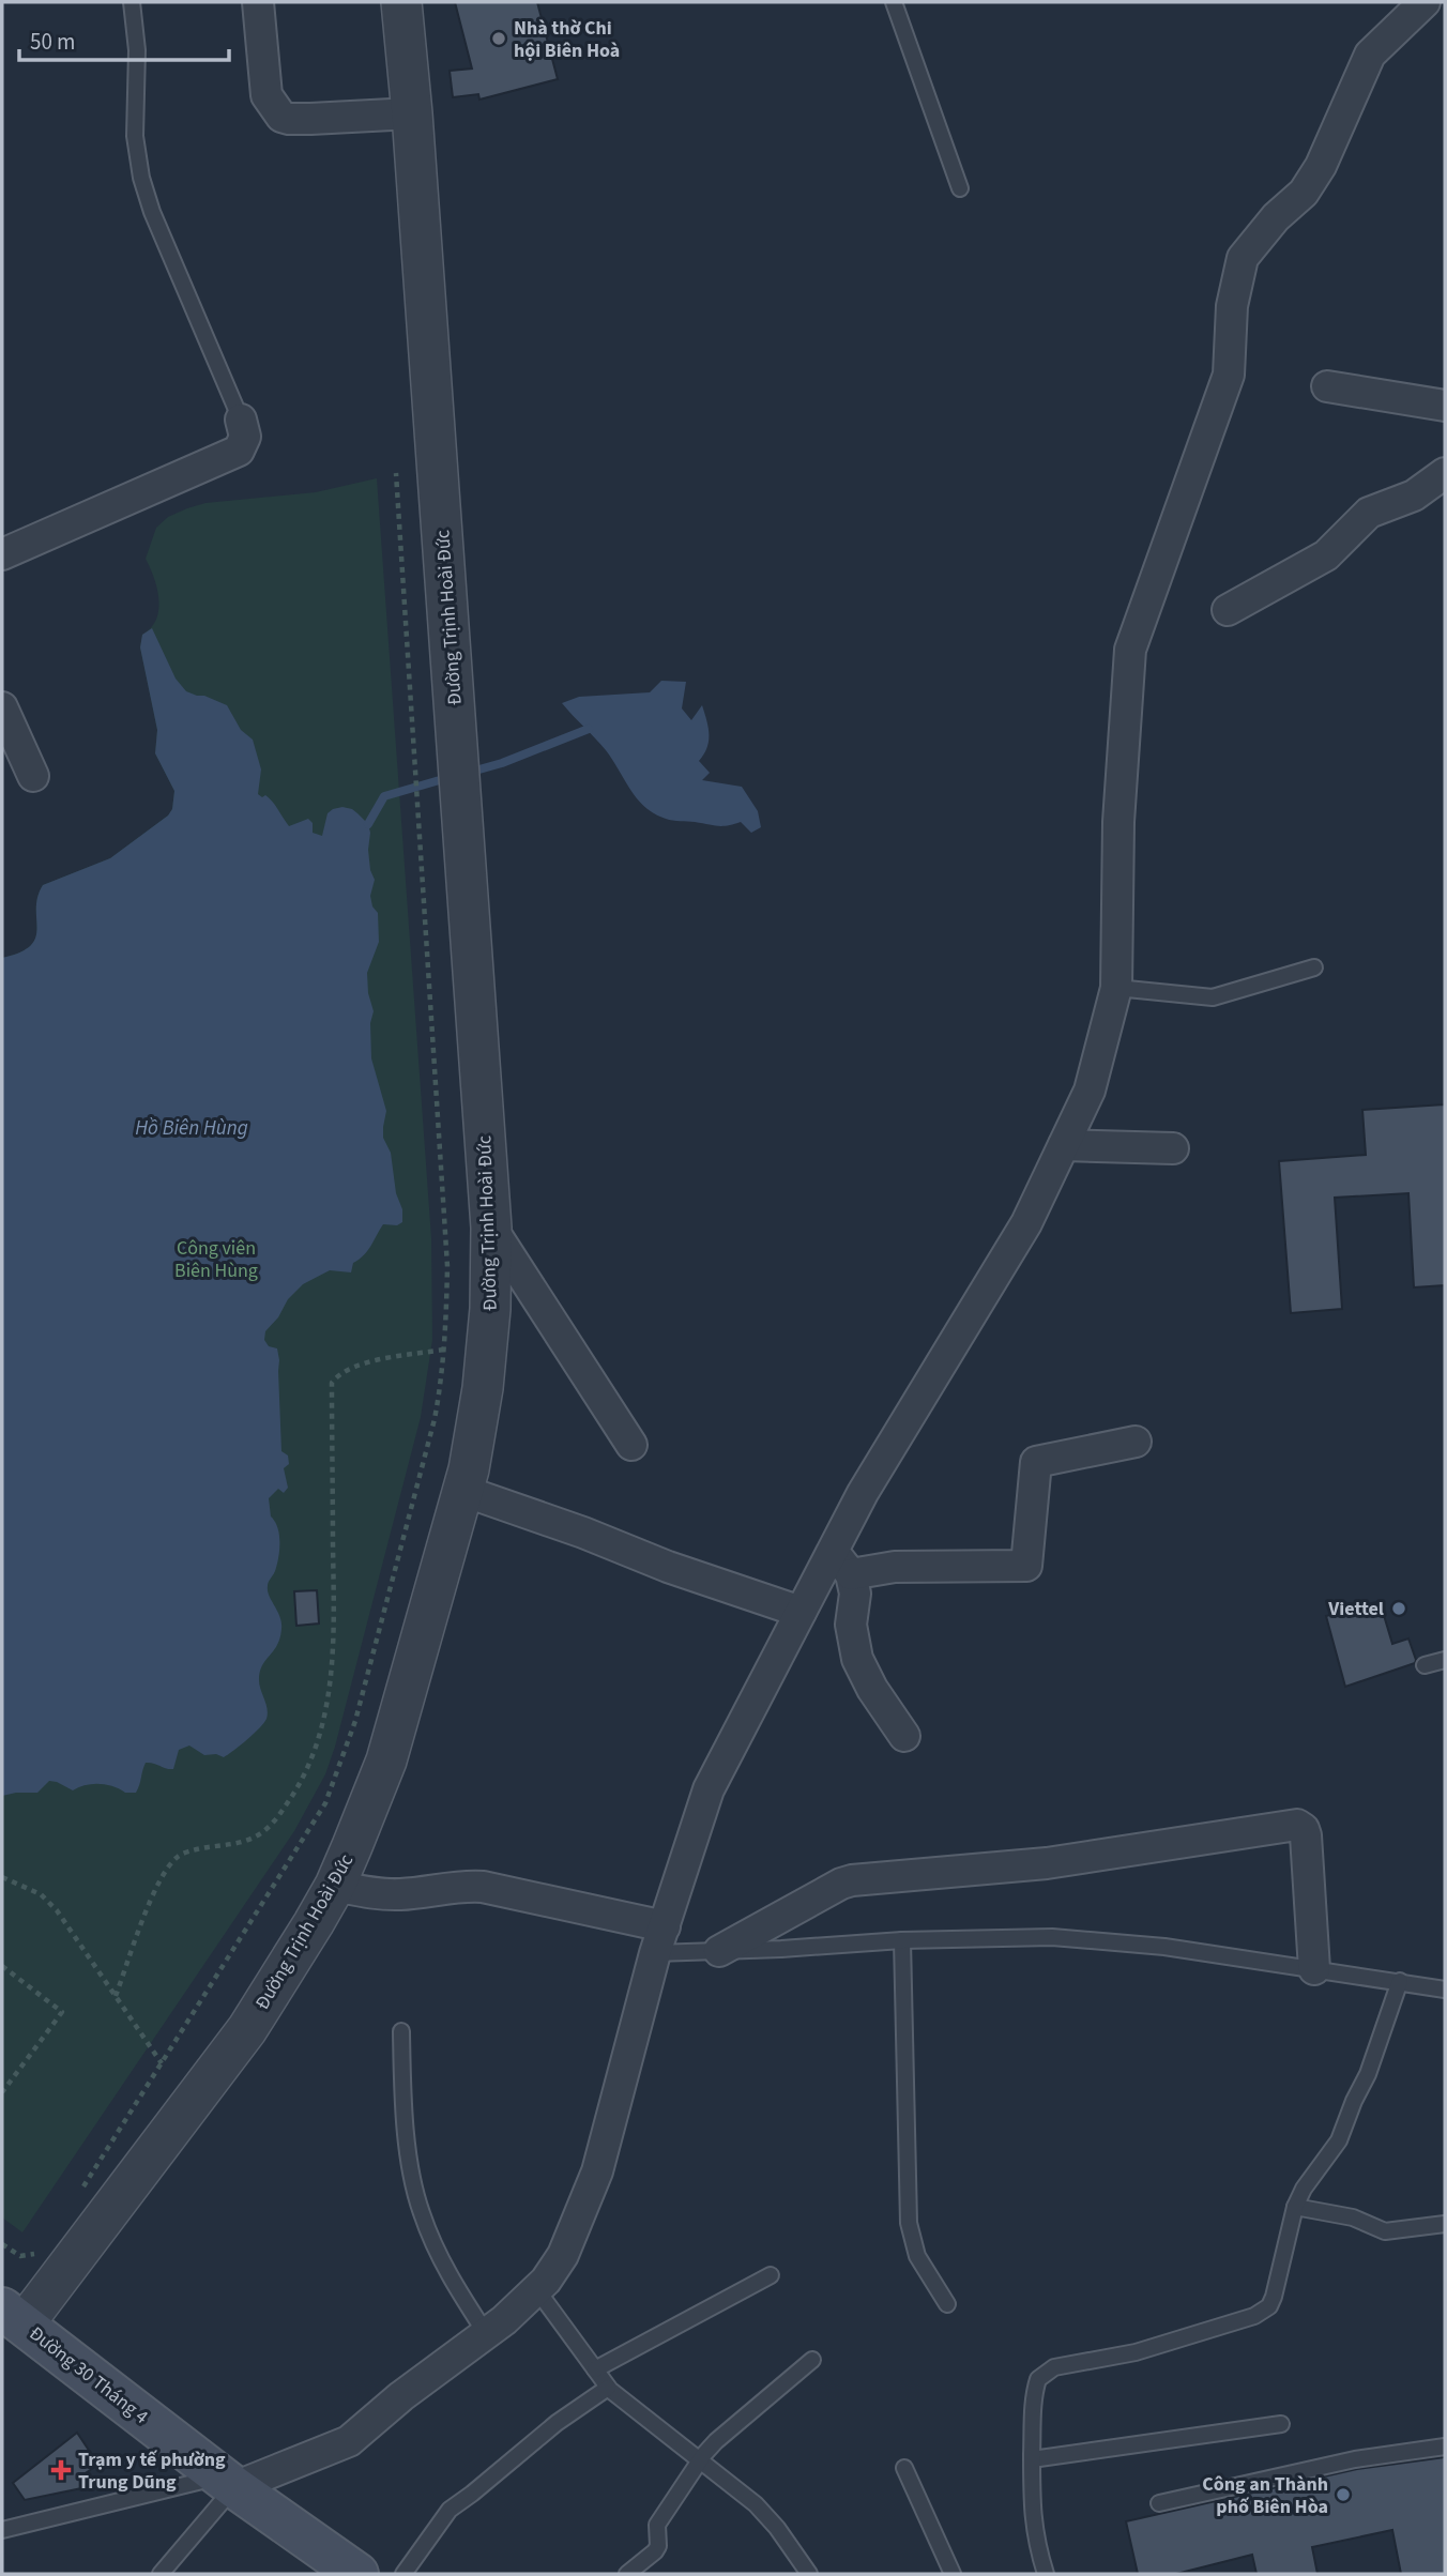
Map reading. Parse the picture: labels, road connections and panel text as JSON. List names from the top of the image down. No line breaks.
{"streets":{"main road":["Đường 30 Tháng 4"],"street":["Đường Trịnh Hoài Đức"]},"crossings":[["Đường Trịnh Hoài Đức","Đường 30 Tháng 4"]],"water":["Hồ Biên Hùng"],"parks":["Công viên Biên Hùng"],"places":{"other":["Nhà thờ Chi hội Biên Hoà","Viettel","Công an Thành phố Biên Hòa"],"health":["Trạm y tế phường Trung Dũng"]},"scale_bar":"50 m"}
